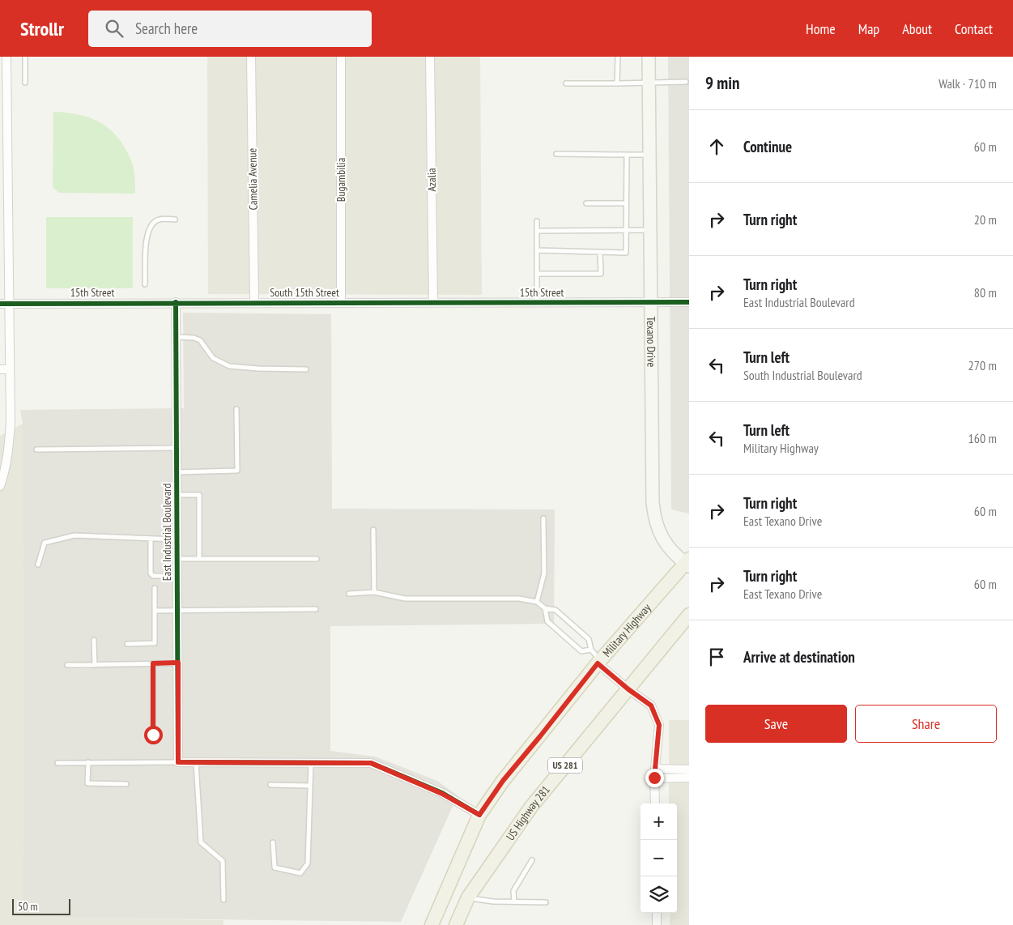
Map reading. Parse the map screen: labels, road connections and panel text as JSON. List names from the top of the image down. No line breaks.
{"streets":{"main road":["Military Highway","US 281","US Highway 281"],"street":["Camelia Avenue","Bugambilia","Azalia","15th Street","South 15th Street","Texano Drive","East Industrial Boulevard"]},"crossings":[["Camelia Avenue","South 15th Street"],["Bugambilia","South 15th Street"],["Azalia","15th Street"],["Azalia","South 15th Street"],["15th Street","South 15th Street"],["15th Street","Texano Drive"],["15th Street","East Industrial Boulevard"],["South 15th Street","East Industrial Boulevard"],["Texano Drive","Military Highway"]],"scale_bar":"50 m","page":{"header":"Strollr","search":"Search here","nav":["Home","Map","About","Contact"],"heading":["9 min","Walk · 710 m"],"list":[["Continue","60 m"],["Turn right","20 m"],["Turn right","East Industrial Boulevard","80 m"],["Turn left","South Industrial Boulevard","270 m"],["Turn left","Military Highway","160 m"],["Turn right","East Texano Drive","60 m"],["Turn right","East Texano Drive","60 m"],"Arrive at destination"],"buttons":["Save","Share"],"map_buttons":["+","−"],"scale":"50 m"}}
